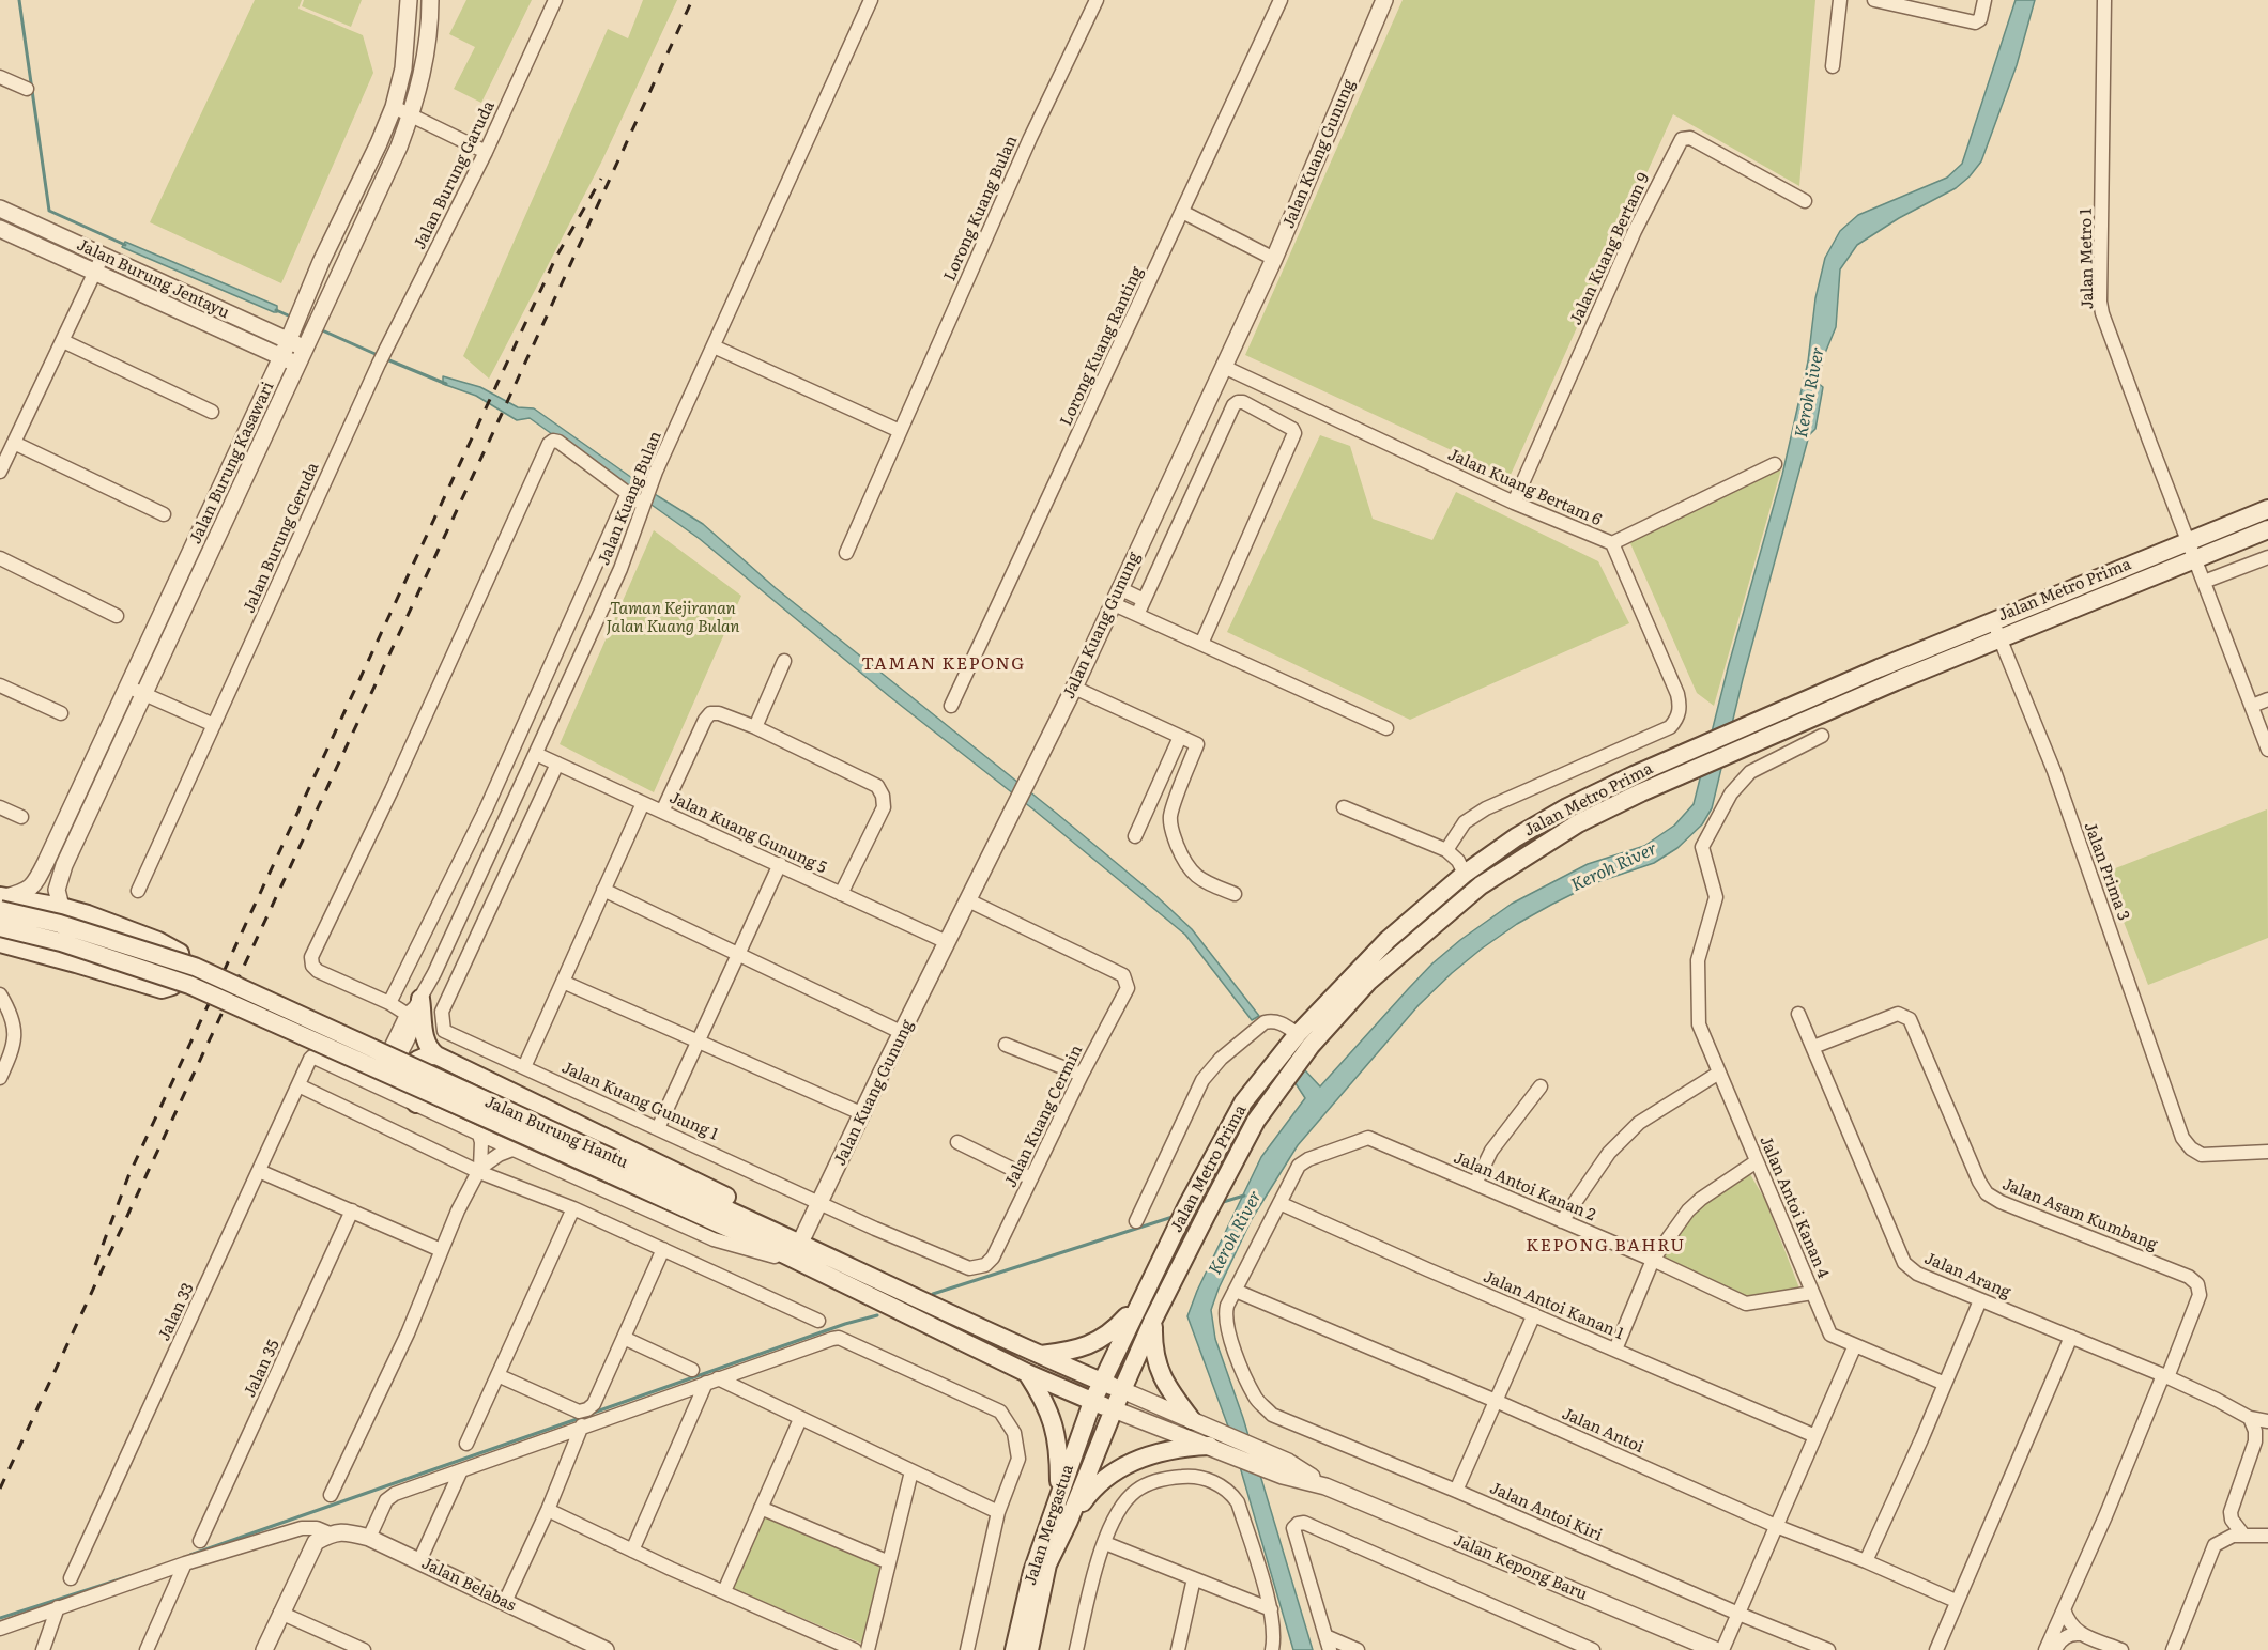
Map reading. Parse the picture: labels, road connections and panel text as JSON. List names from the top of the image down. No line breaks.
{"streets":{"main road":["Jalan Metro Prima","Jalan Burung Hantu","Jalan Mergastua"],"street":["Jalan Kuang Gunung","Jalan Burung Garuda","Lorong Kuang Bulan","Jalan Kuang Bertam 9","Jalan Metro 1","Jalan Burung Jentayu","Lorong Kuang Ranting","Jalan Burung Kasawari","Jalan Kuang Bertam 6","Jalan Kuang Bulan","Jalan Burung Geruda","Jalan Kuang Gunung 5","Jalan Prima 3","Jalan Kuang Gunung 1","Jalan Kuang Cermin","Jalan Antoi Kanan 2","Jalan Antoi Kanan 4","Jalan Asam Kumbang","Jalan Arang","Jalan Antoi Kanan 1","Jalan 33","Jalan 35","Jalan Antoi","Jalan Antoi Kiri","Jalan Kepong Baru","Jalan Belabas"]},"crossings":[["Jalan Kuang Gunung","Jalan Kuang Bertam 6"],["Jalan Kuang Gunung","Jalan Kuang Gunung 5"],["Jalan Kuang Gunung","Jalan Kuang Gunung 1"],["Jalan Kuang Gunung","Jalan Kuang Cermin"],["Jalan Kuang Gunung","Jalan Burung Hantu"],["Jalan Burung Garuda","Jalan Burung Geruda"],["Jalan Kuang Bertam 9","Jalan Kuang Bertam 6"],["Jalan Metro 1","Jalan Metro Prima"],["Jalan Burung Jentayu","Jalan Burung Kasawari"],["Jalan Burung Kasawari","Jalan Burung Hantu"],["Jalan Kuang Bulan","Jalan Kuang Gunung 5"],["Jalan Kuang Bulan","Jalan 33"],["Jalan Metro Prima","Jalan Prima 3"],["Jalan Metro Prima","Jalan Burung Hantu"],["Jalan Metro Prima","Jalan Mergastua"],["Jalan Metro Prima","Jalan Kepong Baru"],["Jalan Kuang Gunung 5","Jalan Kuang Gunung 1"],["Jalan Kuang Gunung 1","Jalan Kuang Cermin"],["Jalan Burung Hantu","Jalan Mergastua"],["Jalan Burung Hantu","Jalan Kepong Baru"],["Jalan Antoi Kanan 2","Jalan Antoi Kanan 4"],["Jalan Antoi Kanan 2","Jalan Antoi Kanan 1"],["Jalan Asam Kumbang","Jalan Arang"],["Jalan Antoi","Jalan Antoi Kiri"],["Jalan Mergastua","Jalan Kepong Baru"]],"districts":["TAMAN KEPONG","KEPONG BAHRU"],"water":["Keroh River"],"parks":["Taman Kejiranan Jalan Kuang Bulan"]}
